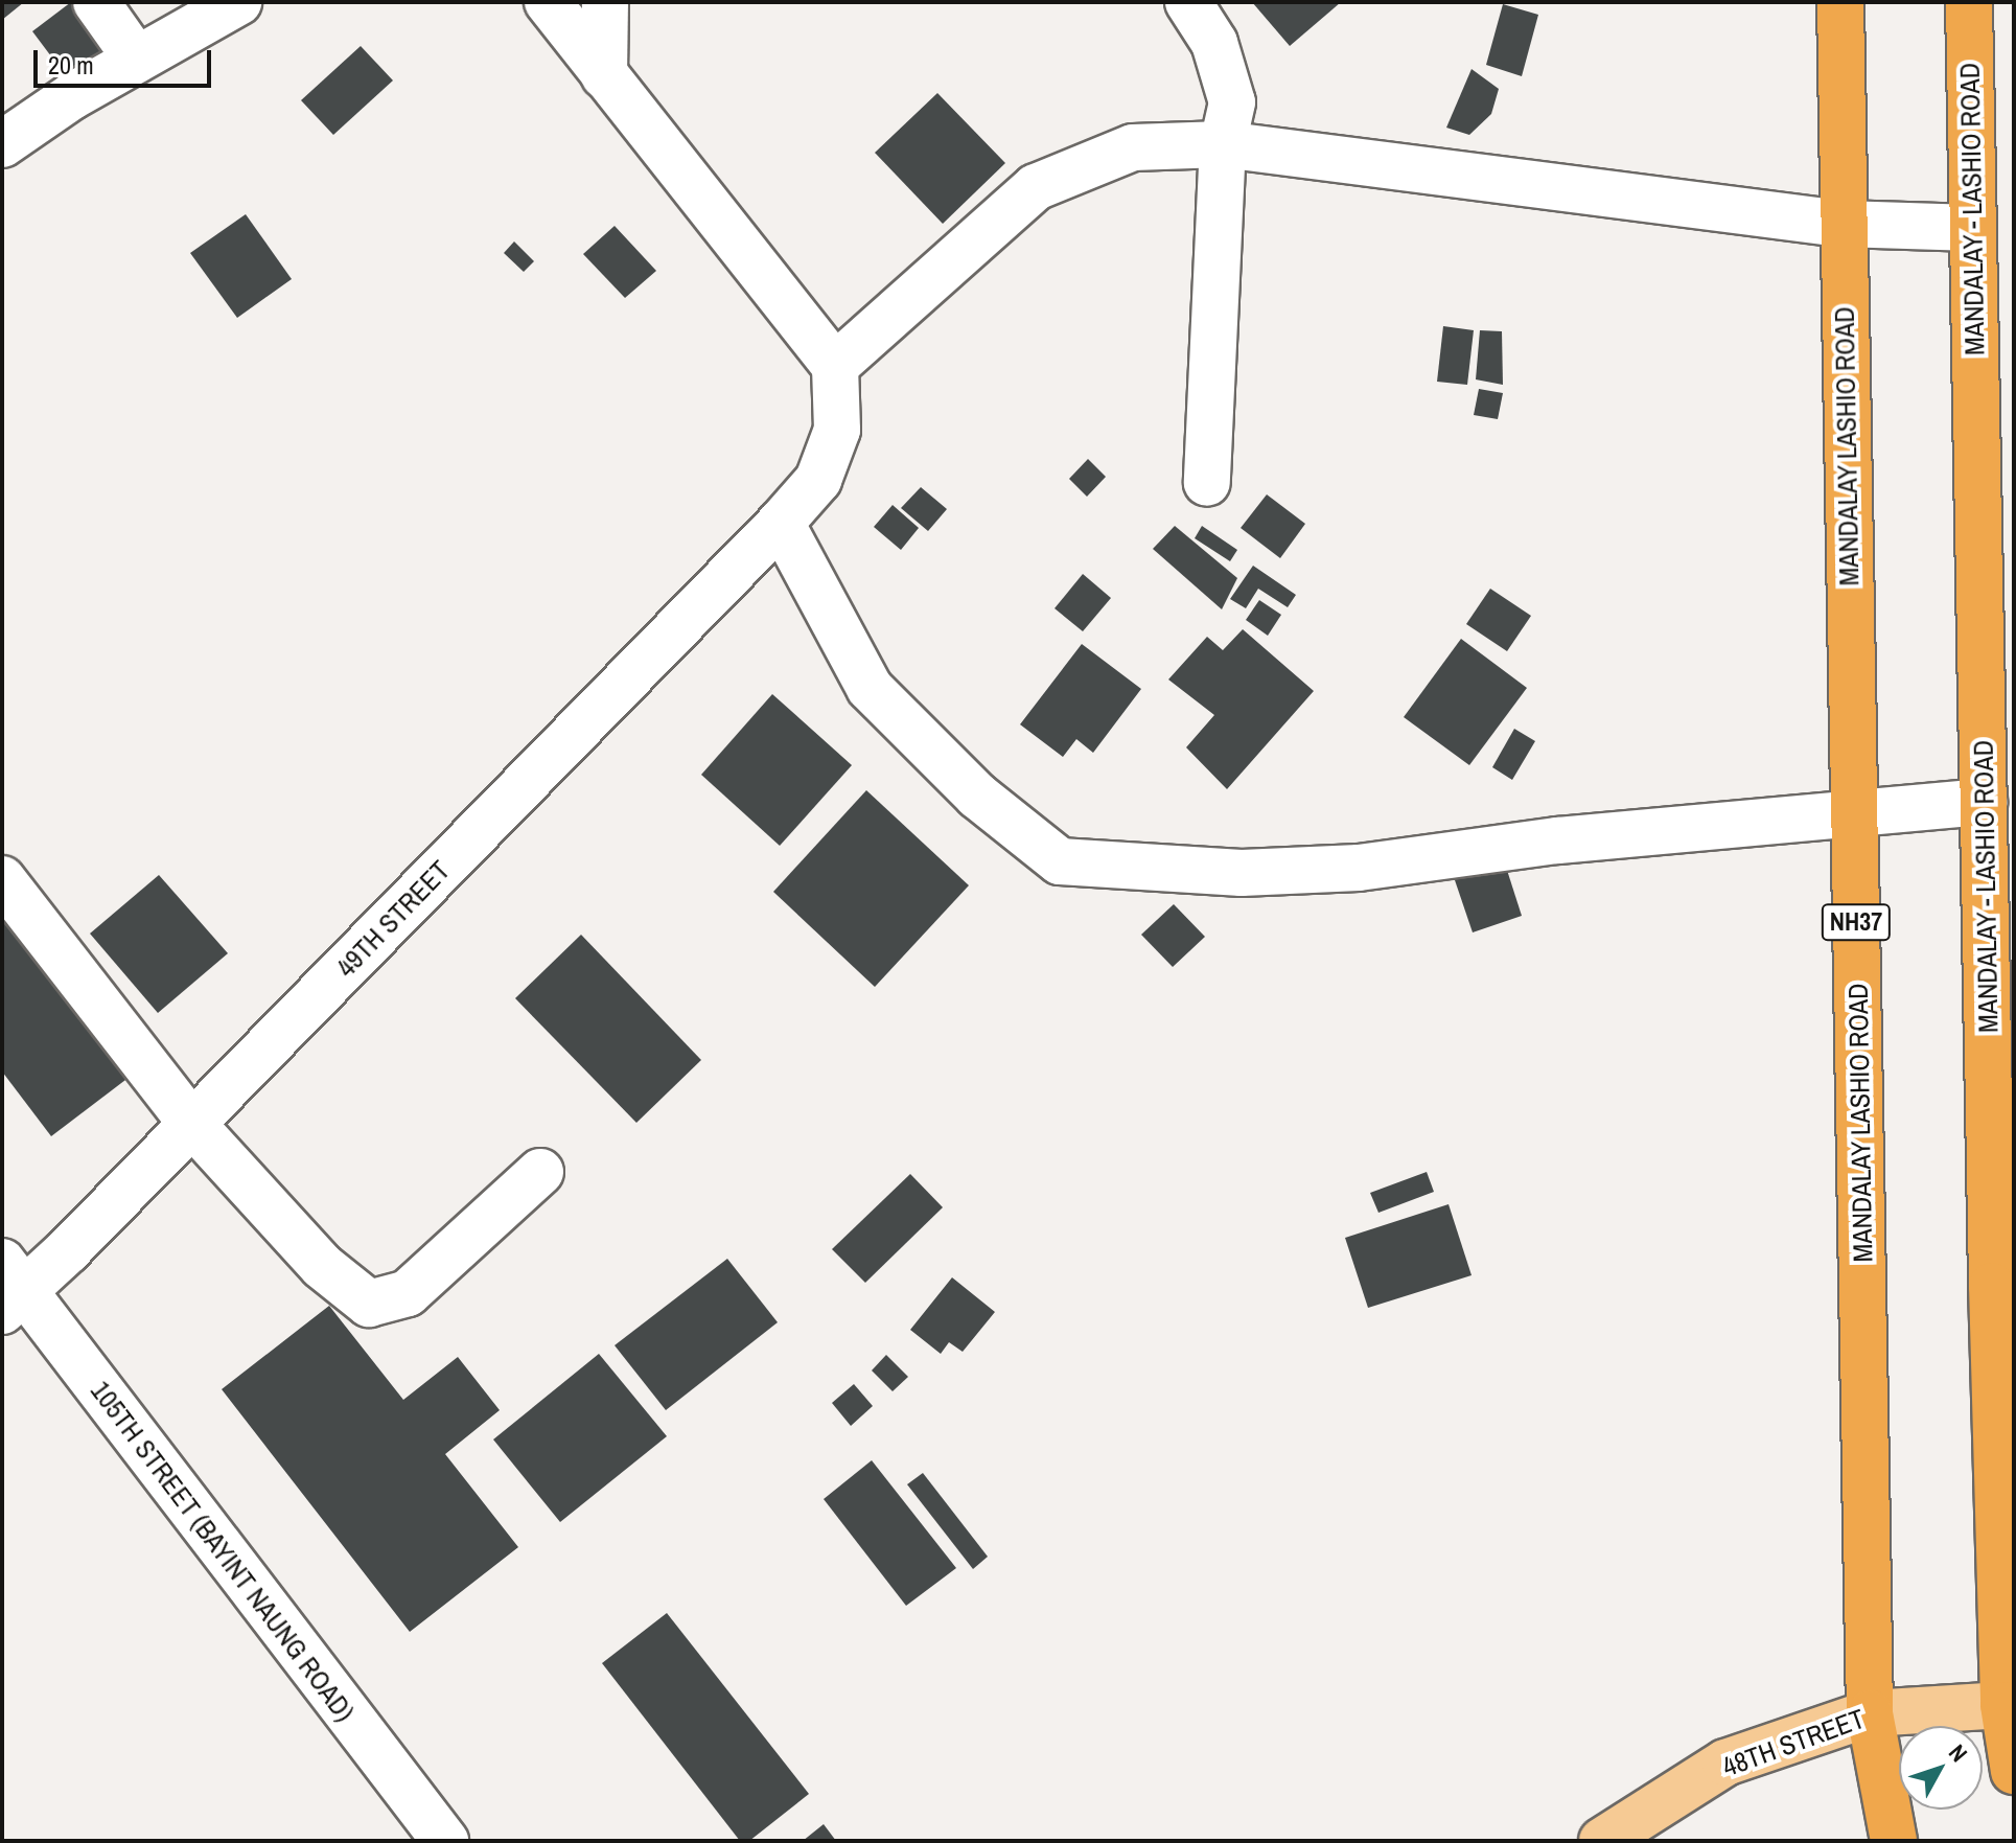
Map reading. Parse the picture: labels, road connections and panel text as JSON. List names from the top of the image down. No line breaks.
{"streets":{"highway":["MANDALAY - LASHIO ROAD","MANDALAY LASHIO ROAD","NH37"],"main road":["48TH STREET"],"street":["49TH STREET","105TH STREET (BAYINT NAUNG ROAD)"]},"crossings":[["MANDALAY - LASHIO ROAD","48TH STREET"],["MANDALAY LASHIO ROAD","48TH STREET"],["49TH STREET","105TH STREET (BAYINT NAUNG ROAD)"]],"scale_bar":"20 m","north":"top right"}
